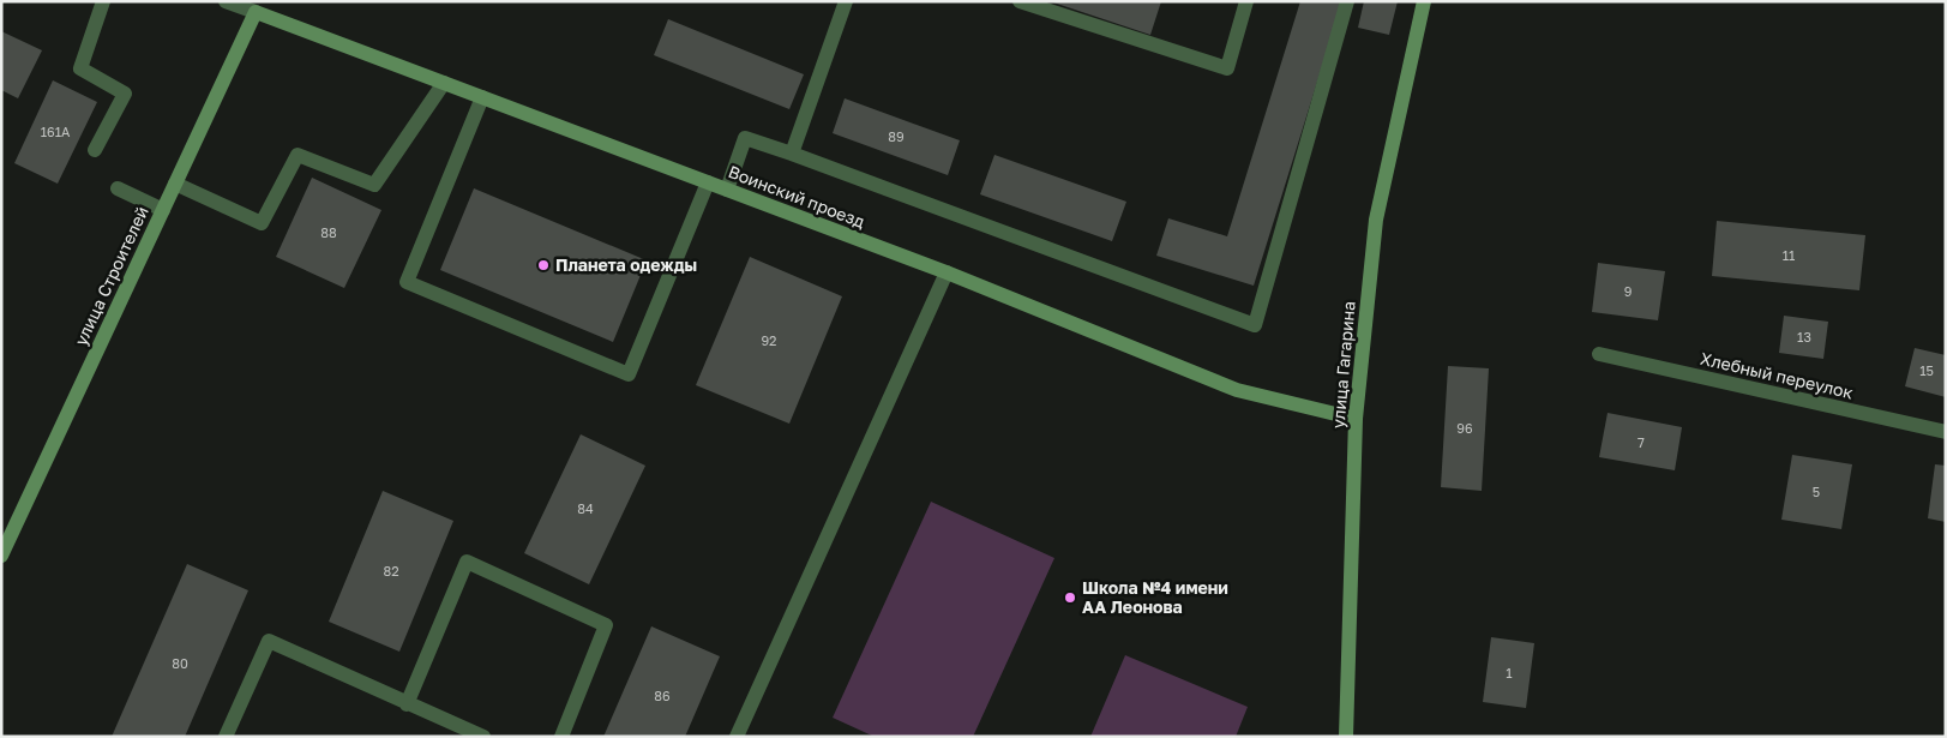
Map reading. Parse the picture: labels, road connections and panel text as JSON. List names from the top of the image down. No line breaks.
{"streets":{"main road":["Воинский проезд","улица Строителей","улица Гагарина"],"street":["Хлебный переулок"]},"crossings":[["Воинский проезд","улица Строителей"],["Воинский проезд","улица Гагарина"]],"places":["Планета одежды","Школа №4 имени АА Леонова"],"house_numbers":["161А","89","88","11","9","13","92","15","96","7","5","84","82","80","1","86"]}
